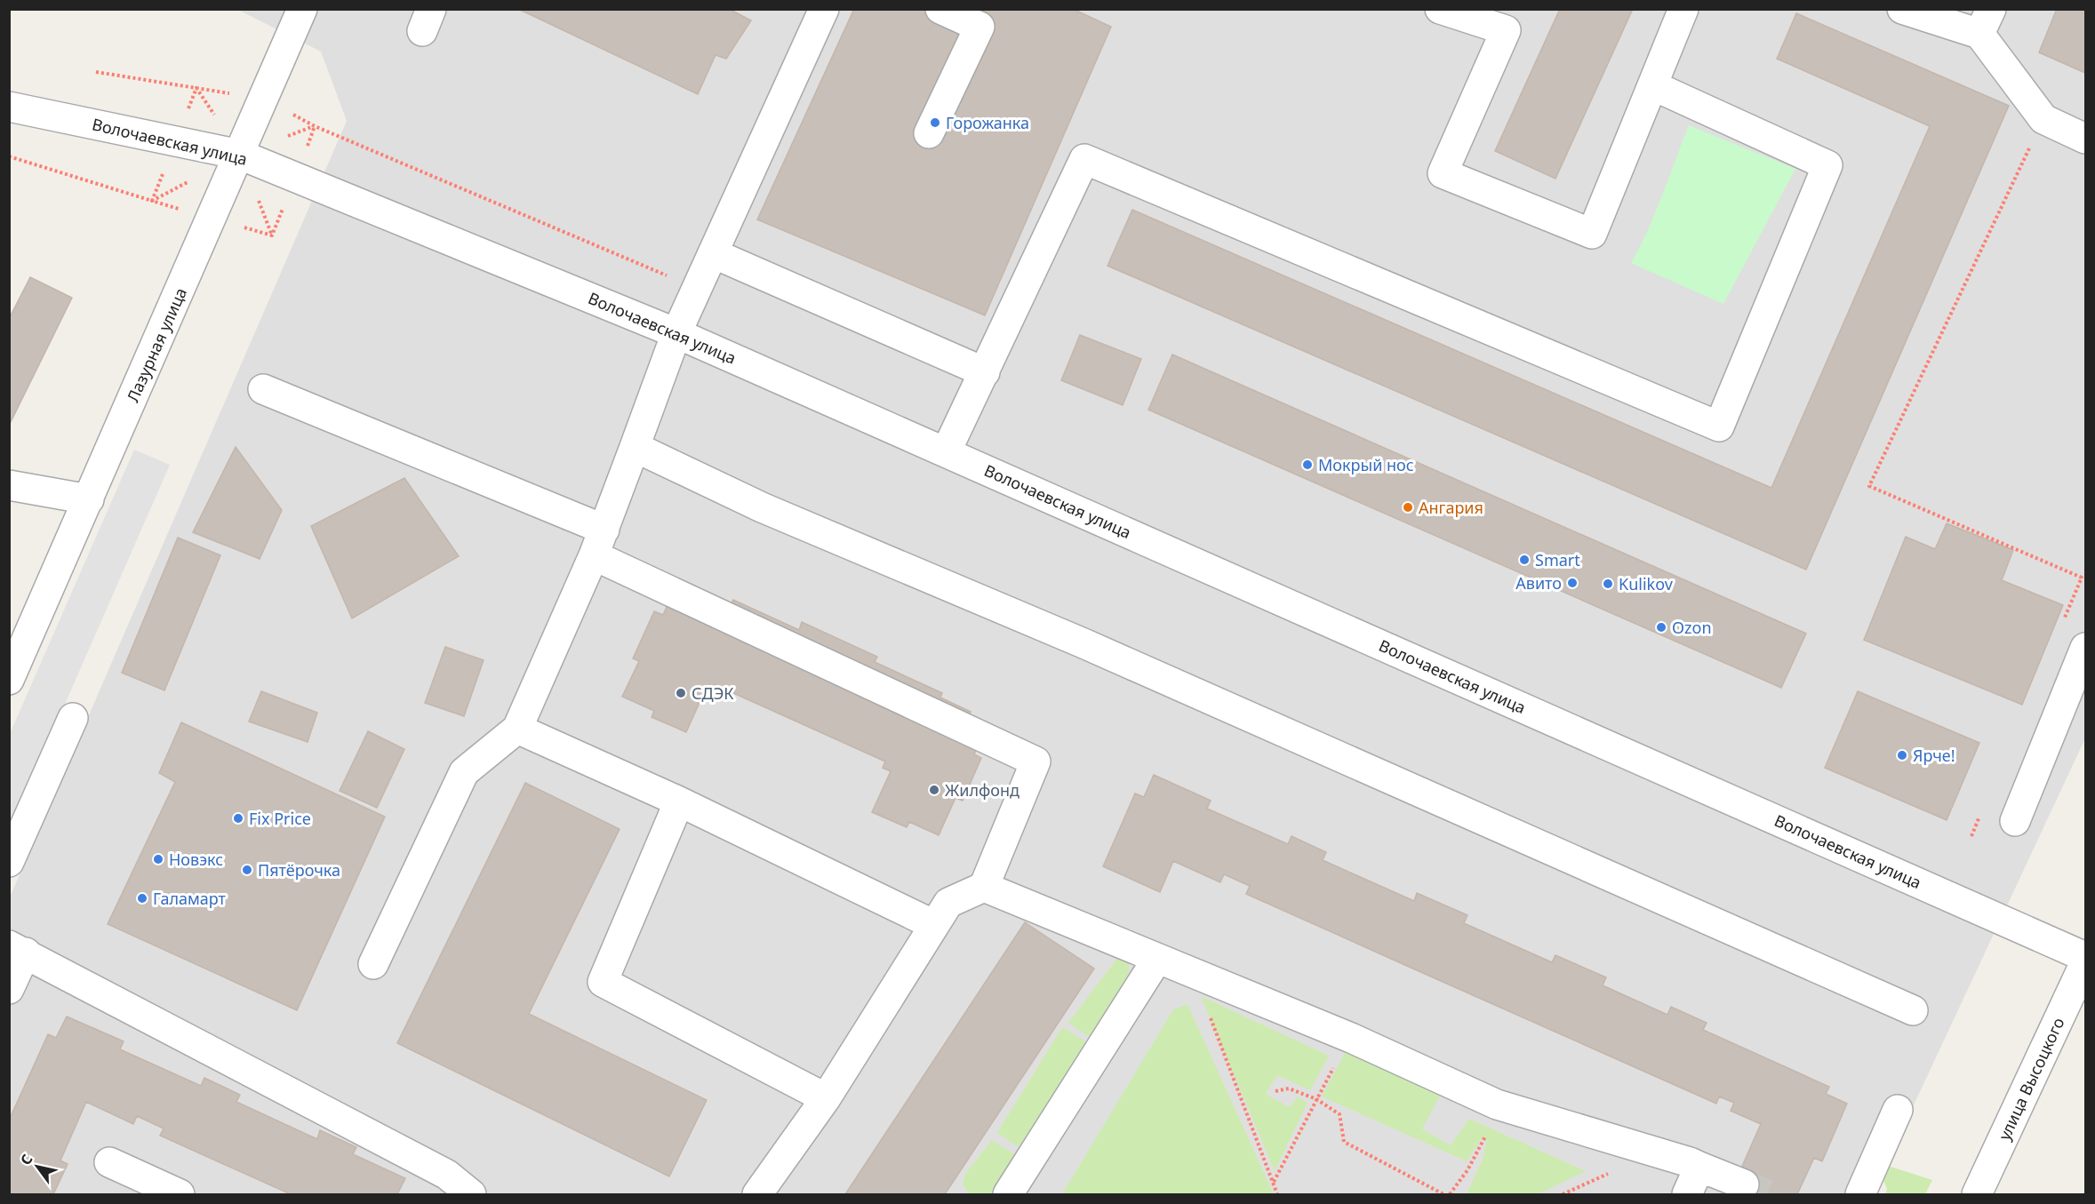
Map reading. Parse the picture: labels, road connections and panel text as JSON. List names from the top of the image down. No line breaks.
{"streets":{"street":["Волочаевская улица","Лазурная улица","улица Высоцкого"]},"crossings":[["Волочаевская улица","Лазурная улица"]],"places":["Горожанка","Мокрый нос","Ангария","Smart","Авито","Kulikov","Ozon","СДЭК","Ярче!","Жилфонд","Fix Price","Новэкс","Пятёрочка","Галамарт"],"north":"top left"}
